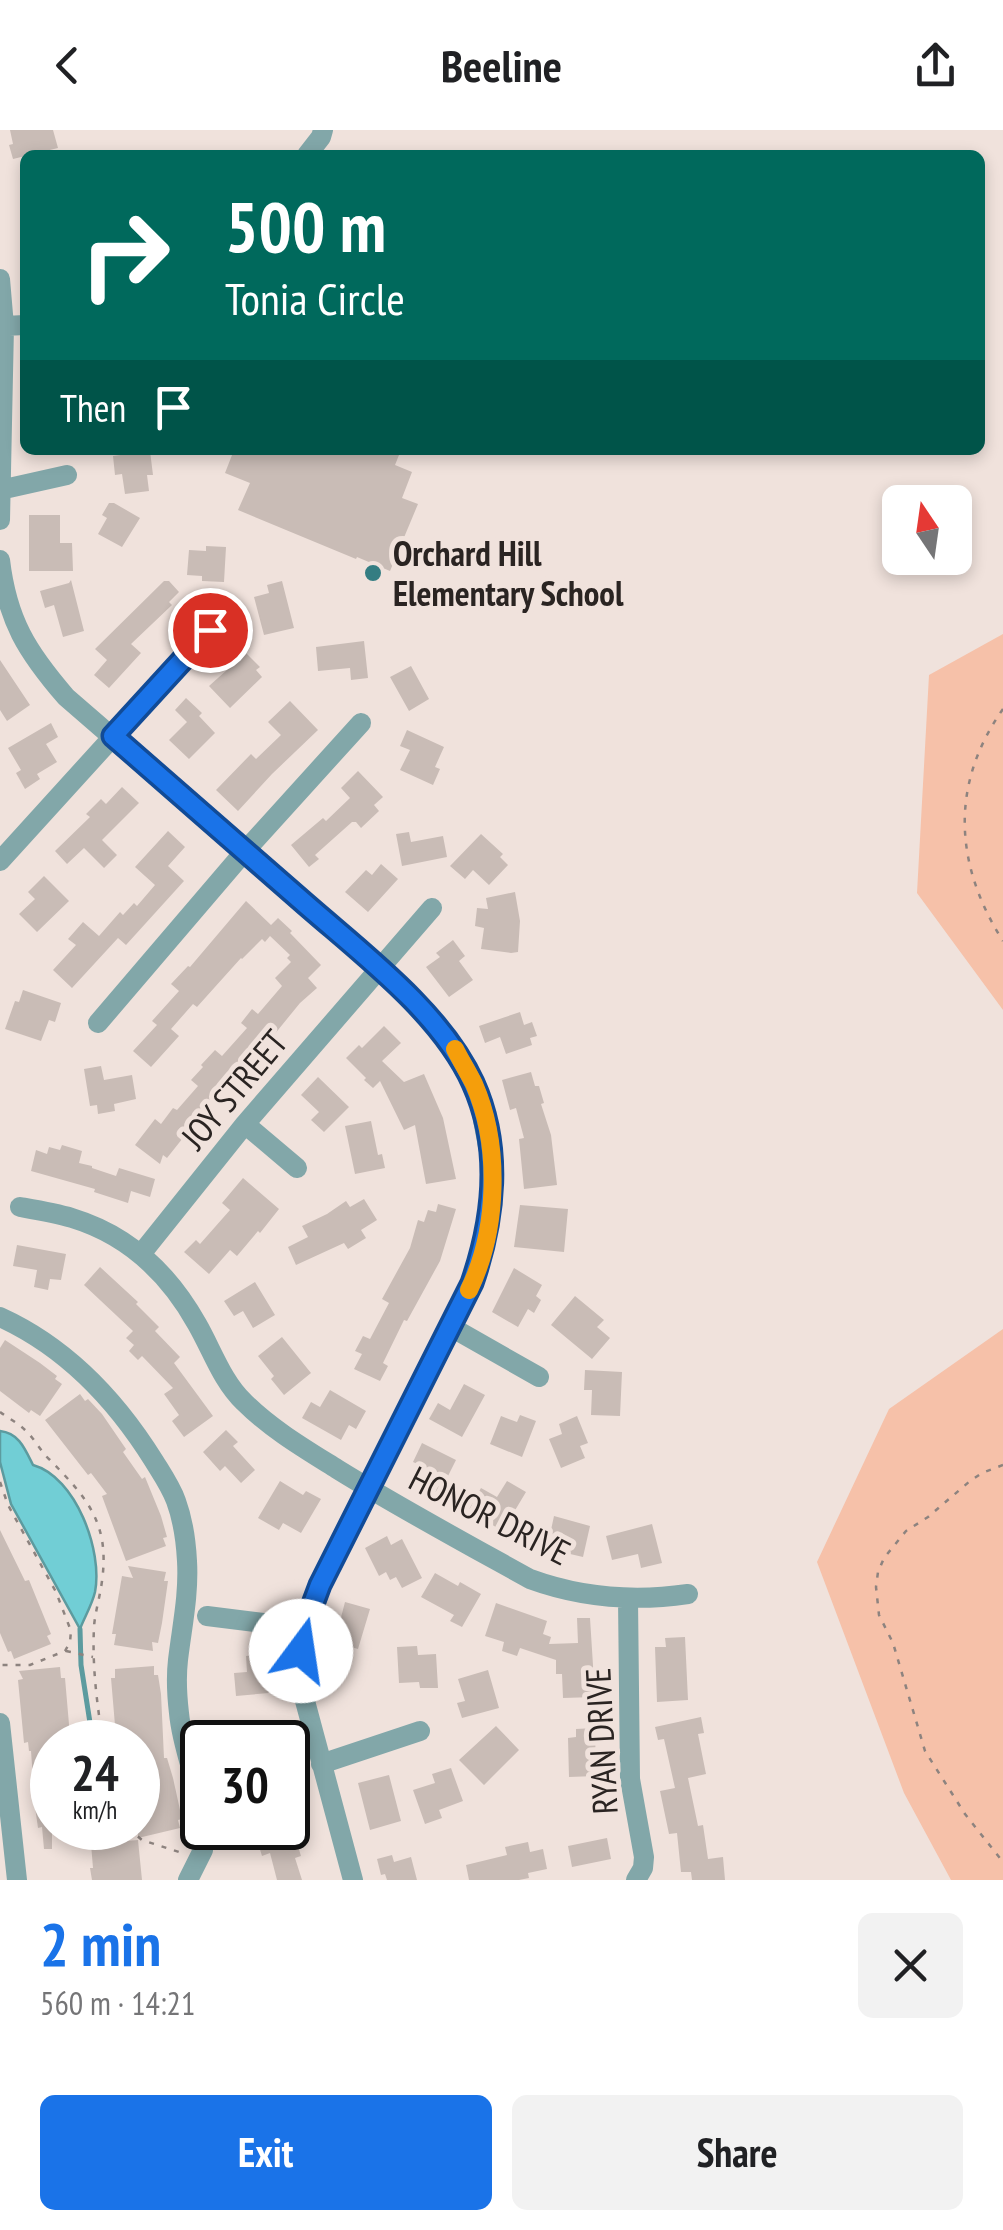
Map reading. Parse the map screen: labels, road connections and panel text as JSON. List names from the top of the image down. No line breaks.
{"streets":{"street":["JOY STREET","HONOR DRIVE","RYAN DRIVE"]},"crossings":[["JOY STREET","HONOR DRIVE"],["HONOR DRIVE","RYAN DRIVE"]],"places":["Orchard Hill Elementary School"],"north":"top","page":{"header":"Beeline","turn":["500 m","Tonia Circle"],"then":"Then","speed":"24 km/h","limit":"30","heading":["2 min","560 m · 14:21"],"buttons":["Exit","Share"]}}
